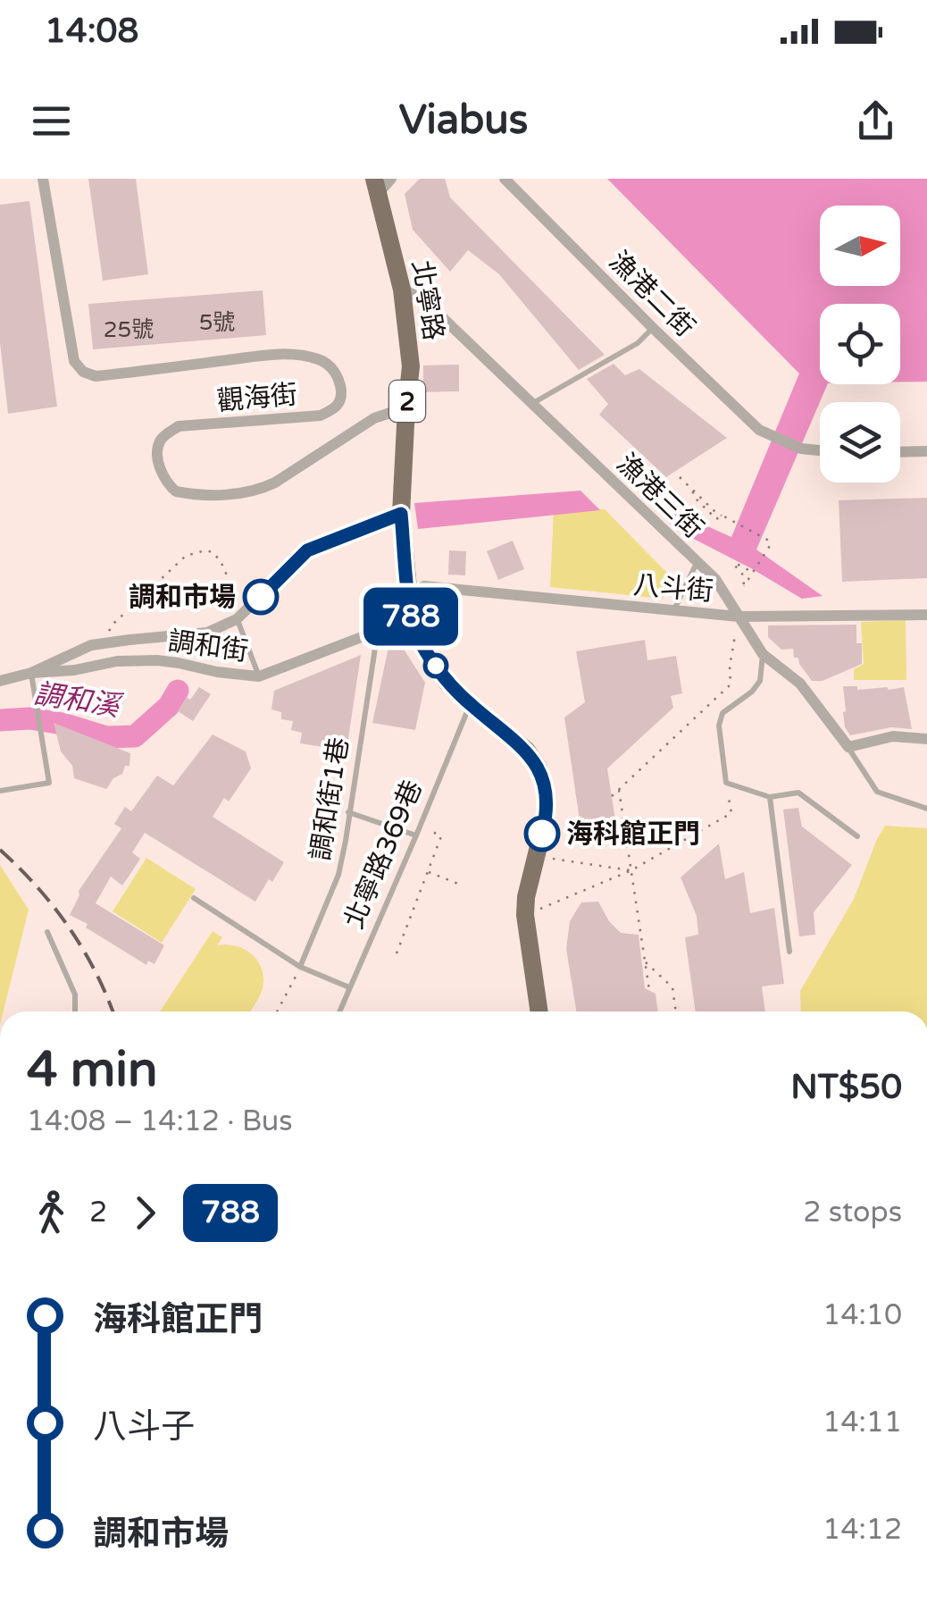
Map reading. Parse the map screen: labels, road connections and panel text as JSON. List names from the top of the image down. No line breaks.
{"streets":{"main road":["北寧路","2"],"street":["漁港二街","觀海街","漁港三街","八斗街","調和街"],"lane":["調和街1巷","北寧路369巷"]},"crossings":[["北寧路","觀海街"],["北寧路","漁港三街"],["北寧路","八斗街"],["北寧路","調和街"],["北寧路","北寧路369巷"],["漁港三街","八斗街"],["八斗街","調和街"],["調和街","調和街1巷"]],"water":["調和溪"],"places":["調和市場","海科館正門"],"lines":["bus line 788"],"house_numbers":["5號","25號"],"north":"right","page":{"status":"14:08","header":"Viabus","on_map":"788","heading":["4 min","14:08 – 14:12 · Bus","NT$50"],"legs":["2","788","2 stops"],"list":[{"name":"海科館正門","value":"14:10"},{"name":"八斗子","value":"14:11"},{"name":"調和市場","value":"14:12"}]}}
